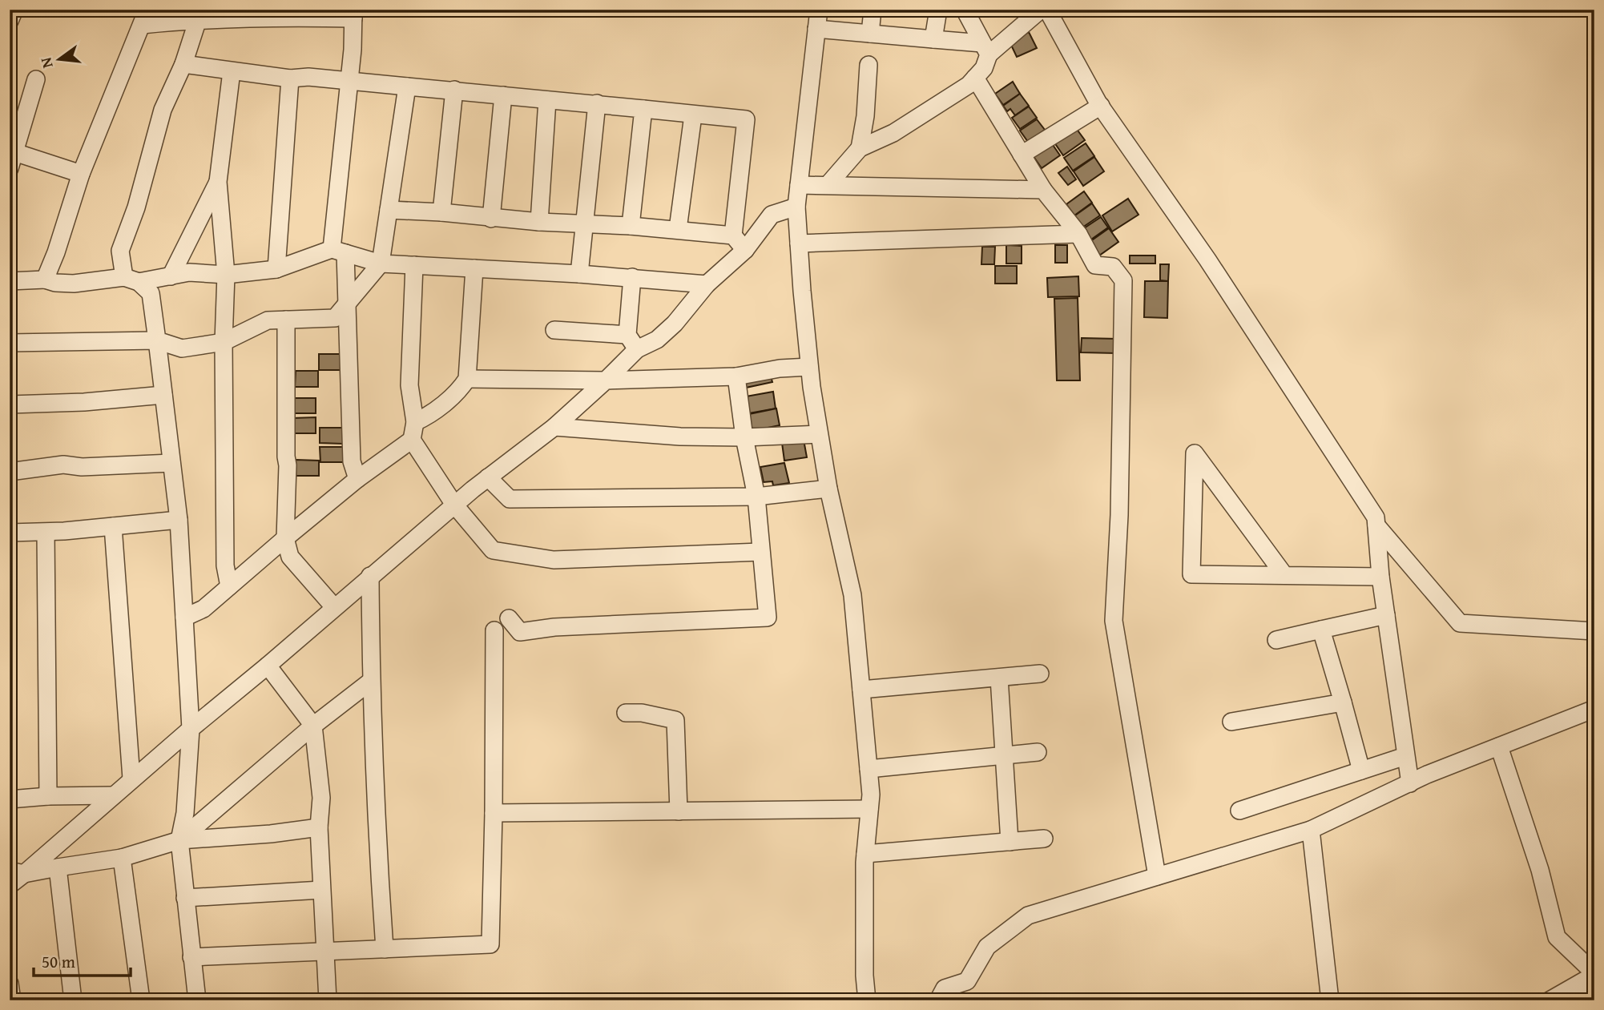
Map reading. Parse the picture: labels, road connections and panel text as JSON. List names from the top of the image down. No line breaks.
{"scale_bar":"50 m","north":"left"}
